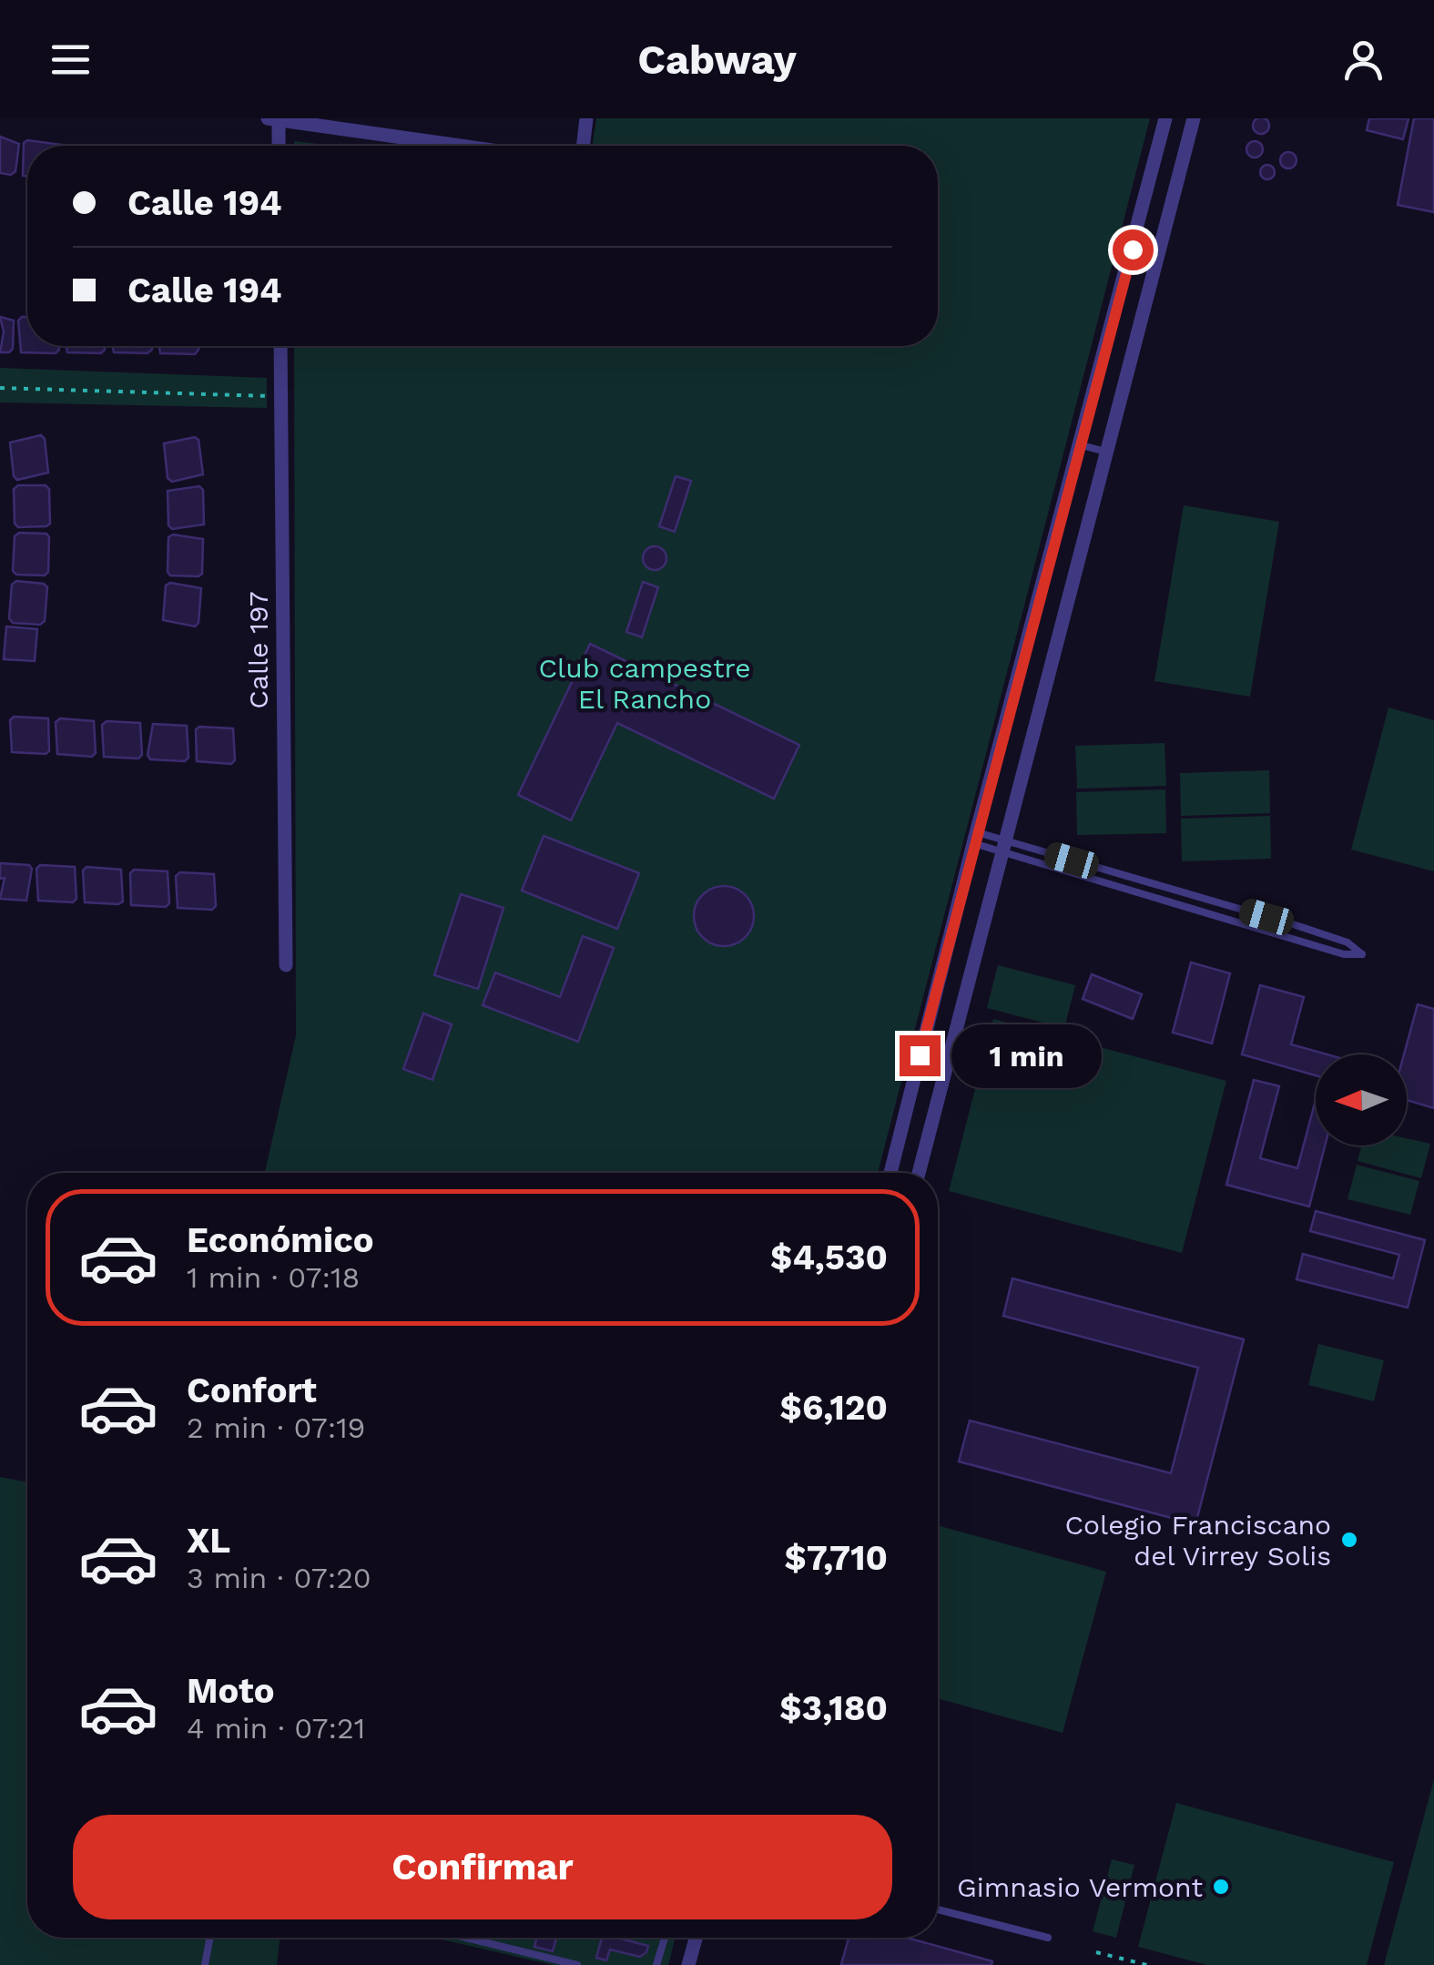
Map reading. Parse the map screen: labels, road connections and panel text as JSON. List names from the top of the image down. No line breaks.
{"streets":{"street":["Calle 197"]},"parks":["Club campestre El Rancho"],"places":["Colegio Franciscano del Virrey Solis","Gimnasio Vermont"],"north":"left","page":{"header":"Cabway","banner":["Calle 194","Calle 194"],"bubble":"1 min","list":[{"name":"Económico","note":"1 min · 07:18","value":"$4,530"},{"name":"Confort","note":"2 min · 07:19","value":"$6,120"},{"name":"XL","note":"3 min · 07:20","value":"$7,710"},{"name":"Moto","note":"4 min · 07:21","value":"$3,180"}],"buttons":"Confirmar"}}
